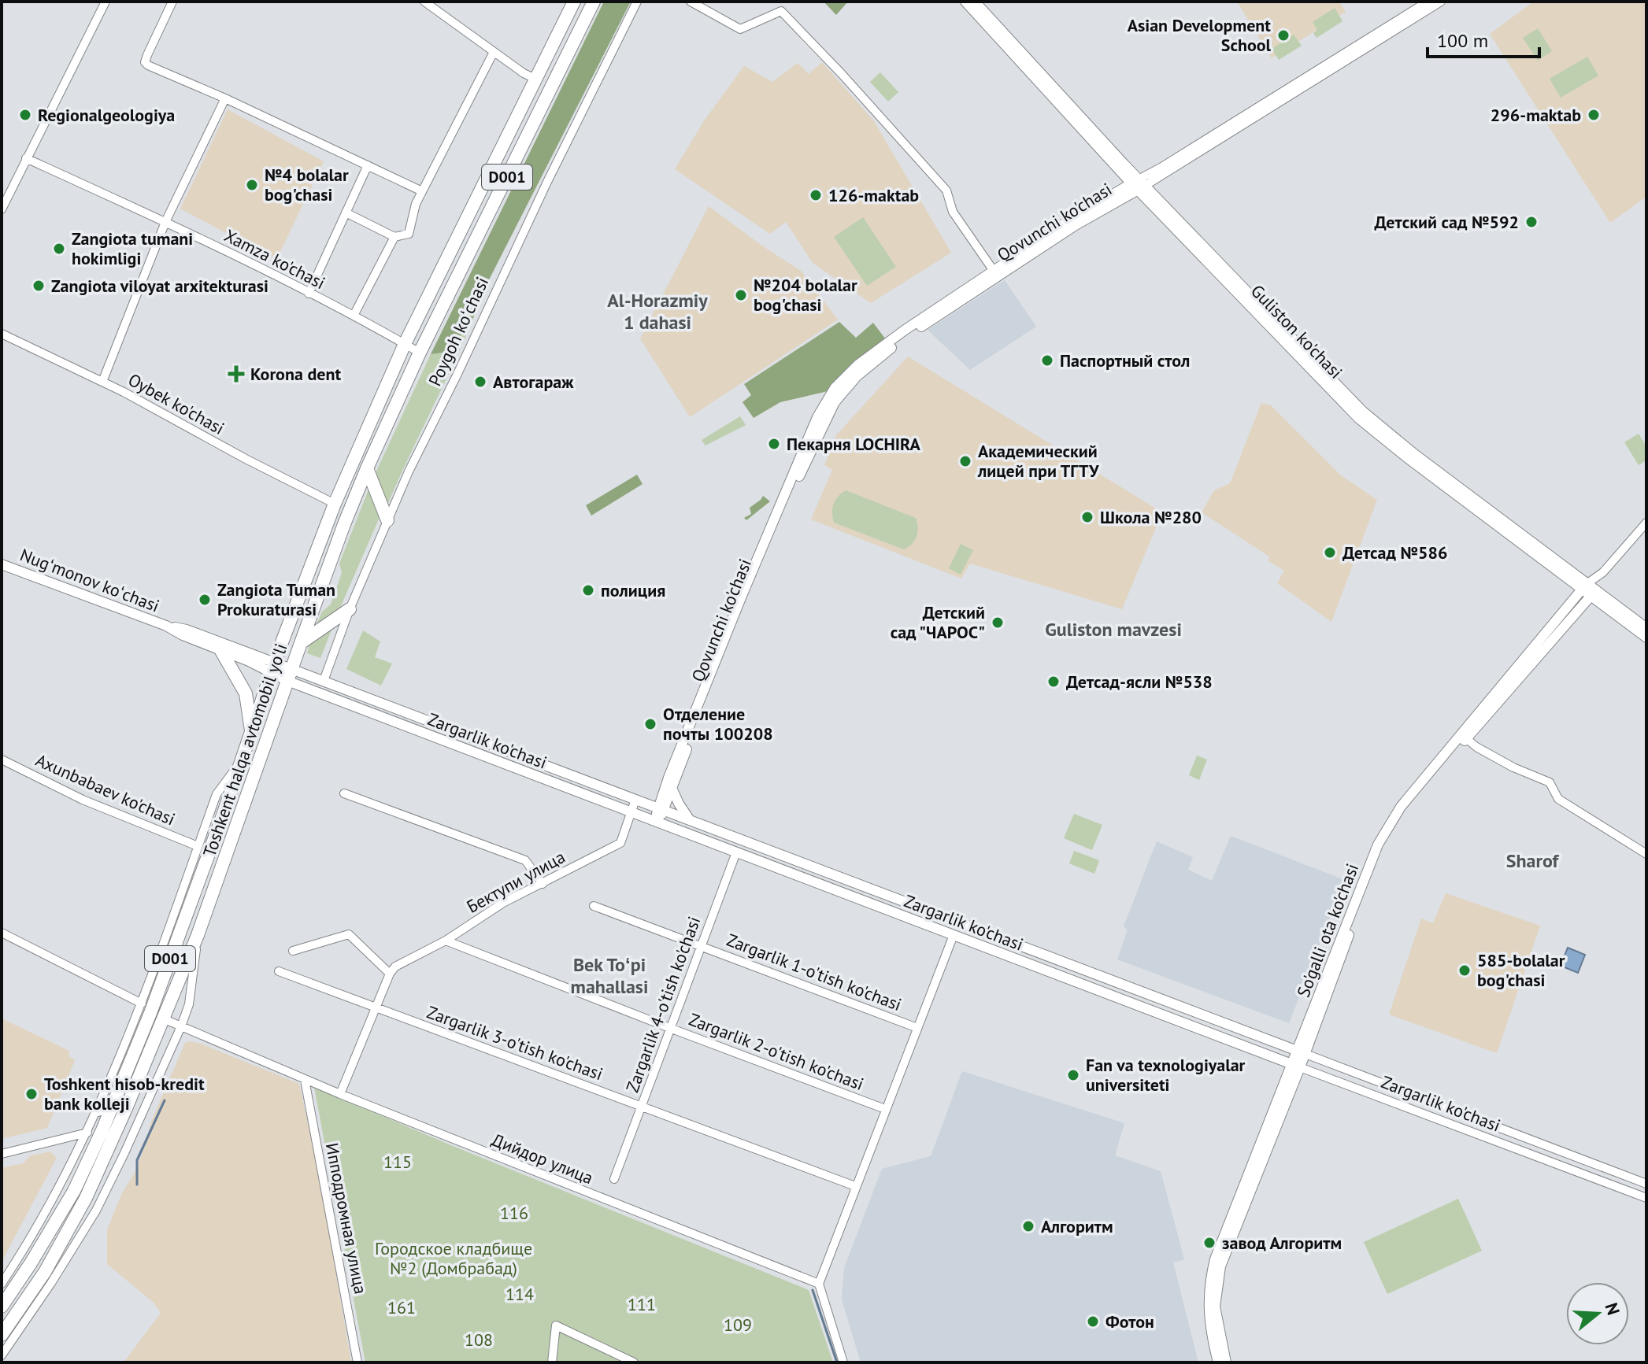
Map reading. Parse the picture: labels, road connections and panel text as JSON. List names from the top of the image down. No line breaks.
{"streets":{"highway":["D001","Toshkent halqa avtomobil yo'li"],"main road":["Qovunchi ko'chasi","Guliston ko'chasi","Nugʻmonov koʻchasi","Zargarlik ko'chasi","So'galli ota ko'chasi","Zargarlik 4-o'tish ko'chasi"],"street":["Xamza ko'chasi","Poygoh koʻchasi","Oybek ko'chasi","Axunbabaev ko'chasi","Бектупи улица","Zargarlik 1-o'tish ko'chasi","Zargarlik 3-o'tish ko'chasi","Zargarlik 2-o'tish ko'chasi","Дийдор улица","Ипподромная улица"]},"crossings":[["Qovunchi ko'chasi","Guliston ko'chasi"],["Qovunchi ko'chasi","Zargarlik ko'chasi"],["Xamza ko'chasi","Toshkent halqa avtomobil yo'li"],["Poygoh koʻchasi","Zargarlik ko'chasi"],["Guliston ko'chasi","So'galli ota ko'chasi"],["Oybek ko'chasi","Toshkent halqa avtomobil yo'li"],["Nugʻmonov koʻchasi","Zargarlik ko'chasi"],["Nugʻmonov koʻchasi","Toshkent halqa avtomobil yo'li"],["Zargarlik ko'chasi","Toshkent halqa avtomobil yo'li"],["Zargarlik ko'chasi","Бектупи улица"],["Zargarlik ko'chasi","So'galli ota ko'chasi"],["Zargarlik ko'chasi","Zargarlik 4-o'tish ko'chasi"],["Toshkent halqa avtomobil yo'li","Дийдор улица"],["Бектупи улица","Zargarlik 2-o'tish ko'chasi"],["Zargarlik 1-o'tish ko'chasi","Zargarlik 4-o'tish ko'chasi"],["Zargarlik 4-o'tish ko'chasi","Zargarlik 3-o'tish ko'chasi"],["Zargarlik 4-o'tish ko'chasi","Zargarlik 2-o'tish ko'chasi"],["Дийдор улица","Ипподромная улица"]],"districts":["Al-Horazmiy 1 dahasi","Guliston mavzesi","Sharof","Bek Toʻpi mahallasi"],"parks":["115","116","Городское кладбище №2 (Домбрабад)","114","111","161","109","108"],"places":{"other":["Asian Development School","Regionalgeologiya","296-maktab","№4 bolalar bog'chasi","126-maktab","Детcкий сад №592","Zangiota tumani hokimligi","Zangiota viloyat arxitekturasi","№204 bolalar bog'chasi","Паспортный стол","Автогараж","Пекарня LOCHIRA","Академический лицей при ТГТУ","Школа №280","Детсад №586","полиция","Zangiota Tuman Prokuraturasi","Детский сад \"ЧАРОС\"","Детсад-ясли №538","Отделение почты 100208","585-bolalar bog'chasi","Fan va texnologiyalar universiteti","Toshkent hisob-kredit bank kolleji","Алгоритм","завод Алгоритм","Фотон"],"health":["Korona dent"]},"scale_bar":"100 m","north":"right"}
